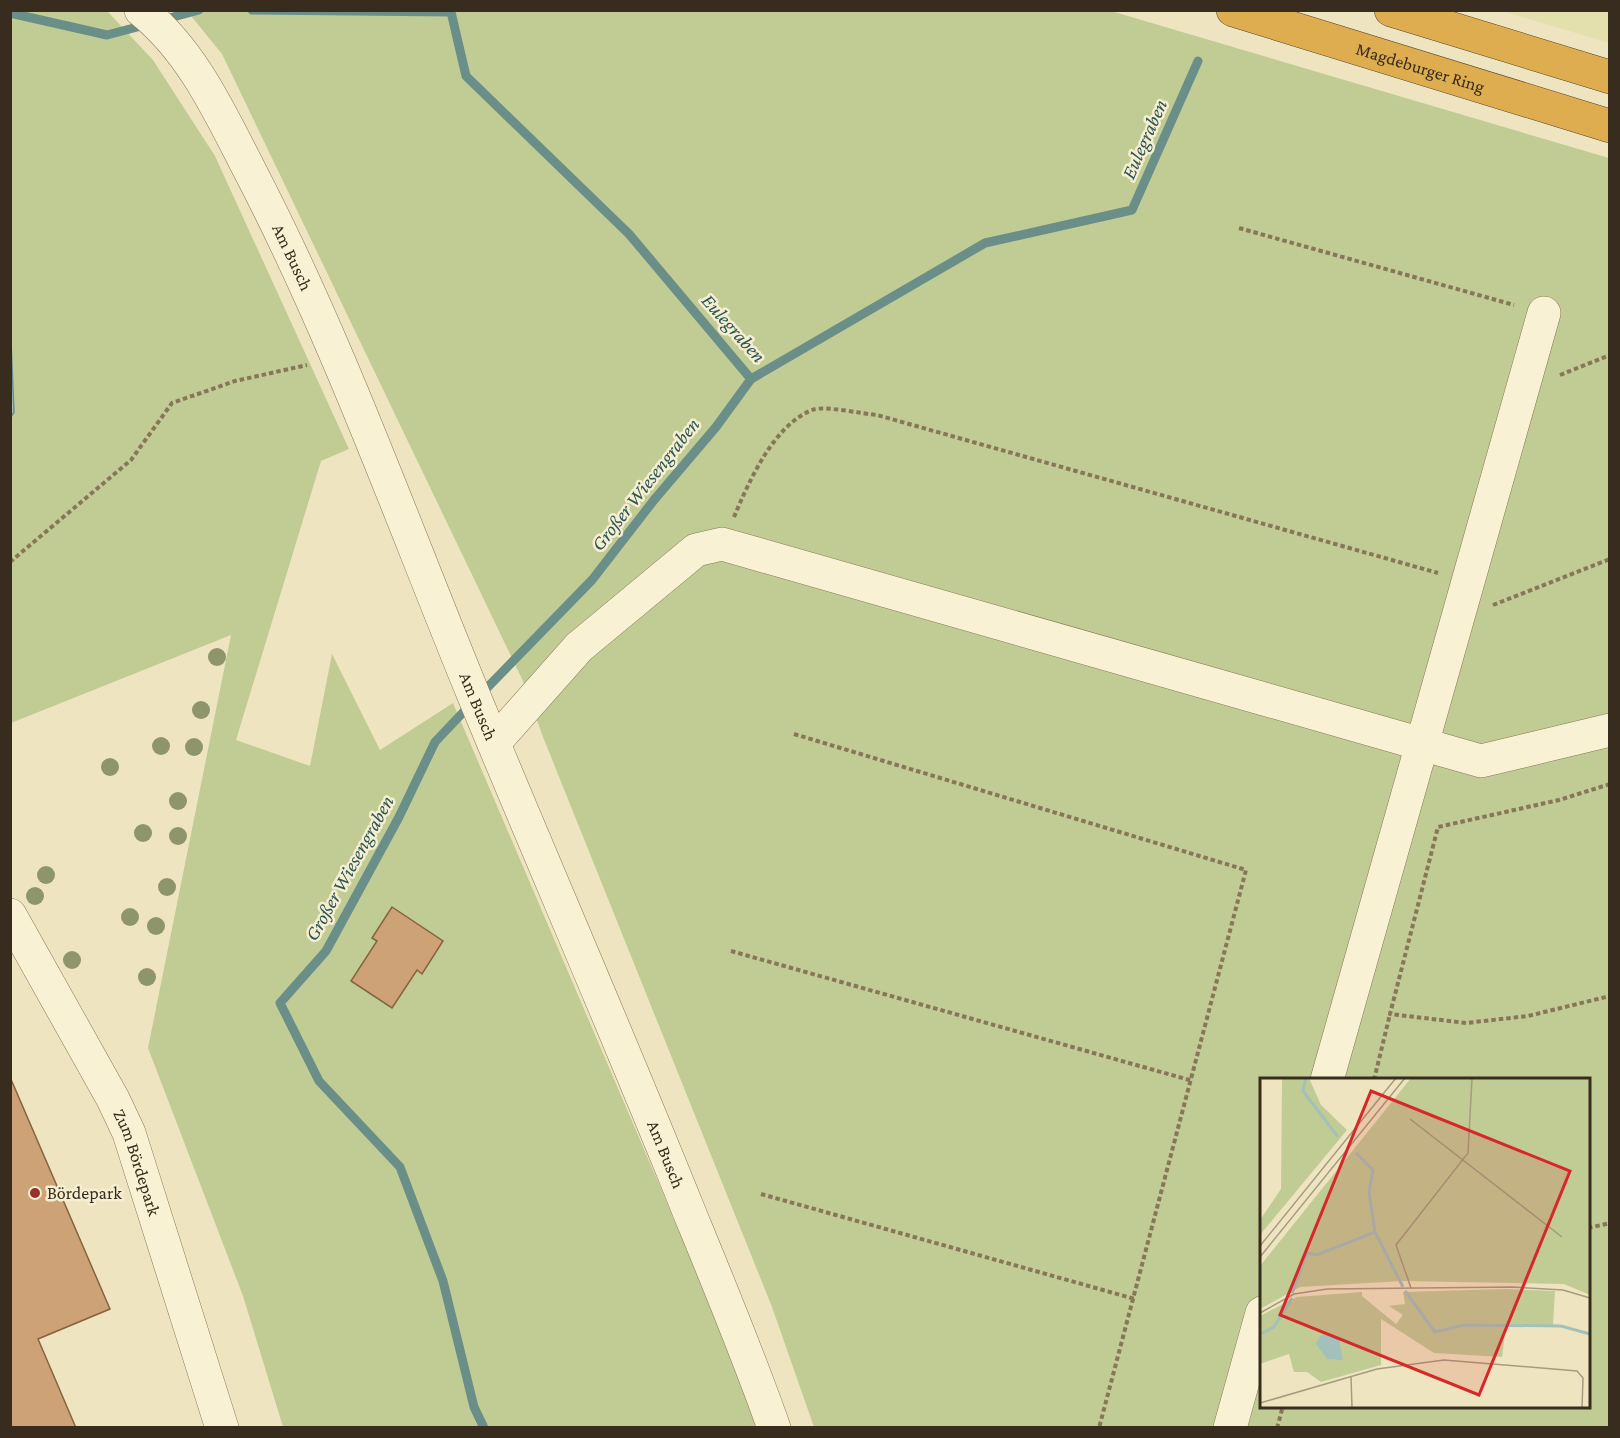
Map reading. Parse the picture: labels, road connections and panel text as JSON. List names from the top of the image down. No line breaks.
{"streets":{"highway":["Magdeburger Ring"],"street":["Am Busch","Zum Bördepark"]},"water":["Eulegraben","Großer Wiesengraben"],"places":["Bördepark"]}
